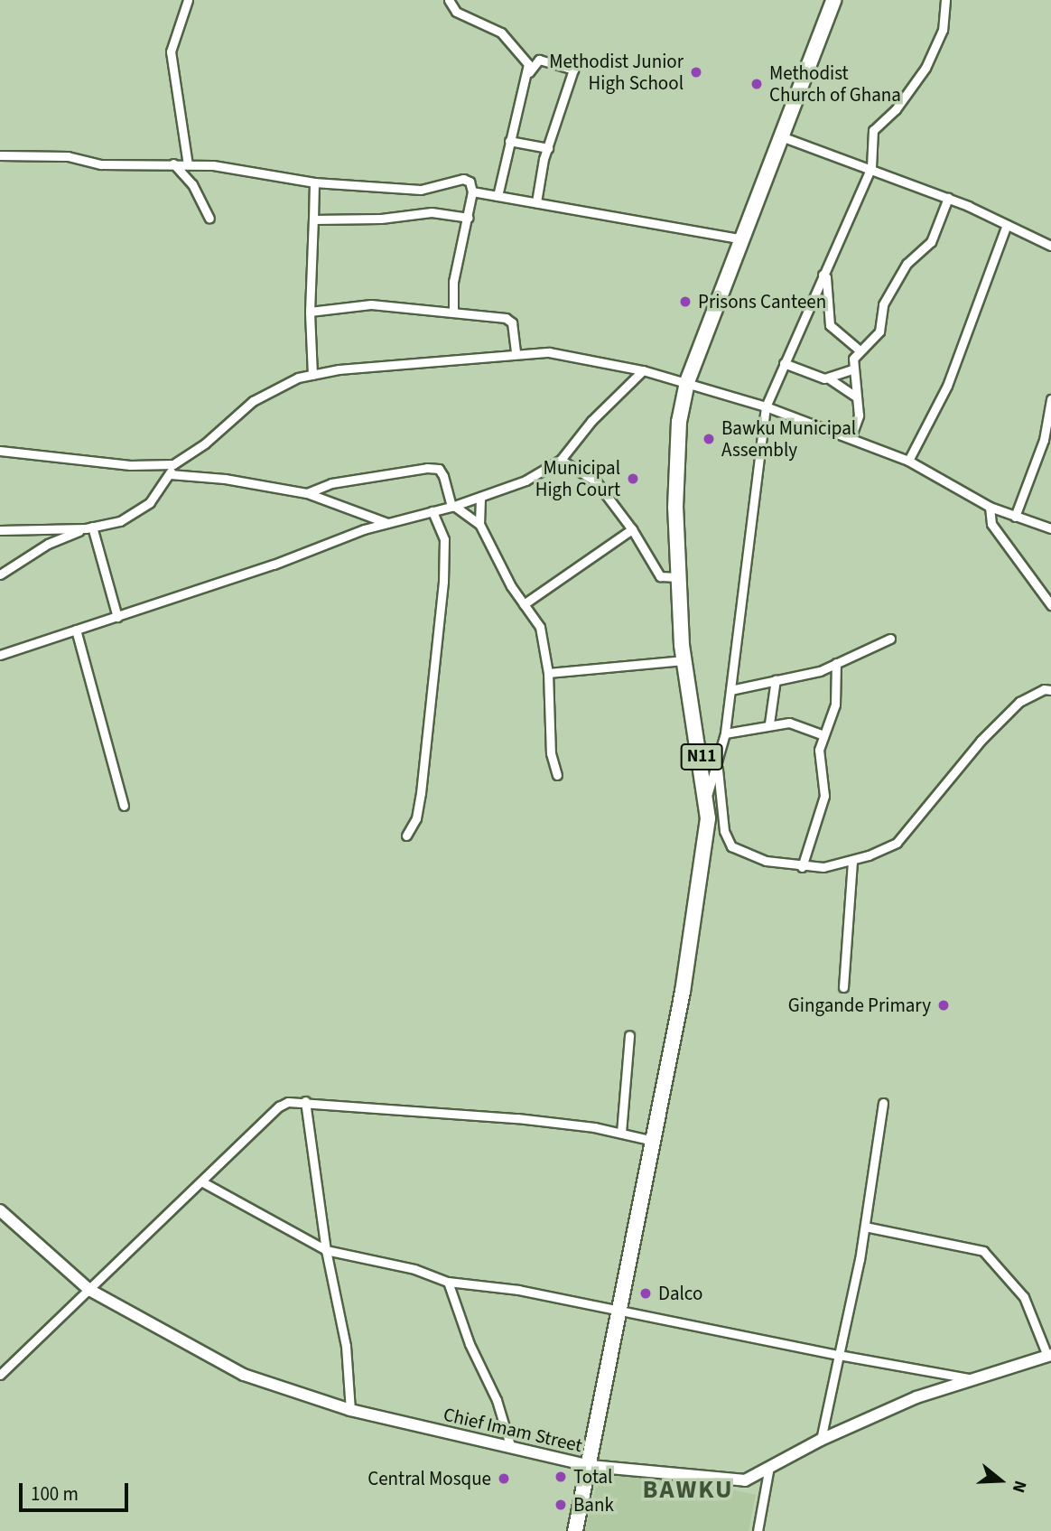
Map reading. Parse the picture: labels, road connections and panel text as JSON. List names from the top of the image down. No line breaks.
{"streets":{"highway":["N11"],"street":["Chief Imam Street"]},"crossings":[["N11","Chief Imam Street"]],"districts":["BAWKU"],"places":["Methodist Junior High School","Methodist Church of Ghana","Prisons Canteen","Bawku Municipal Assembly","Municipal High Court","Gingande Primary","Dalco","Total","Central Mosque","Bank"],"scale_bar":"100 m","north":"right"}
